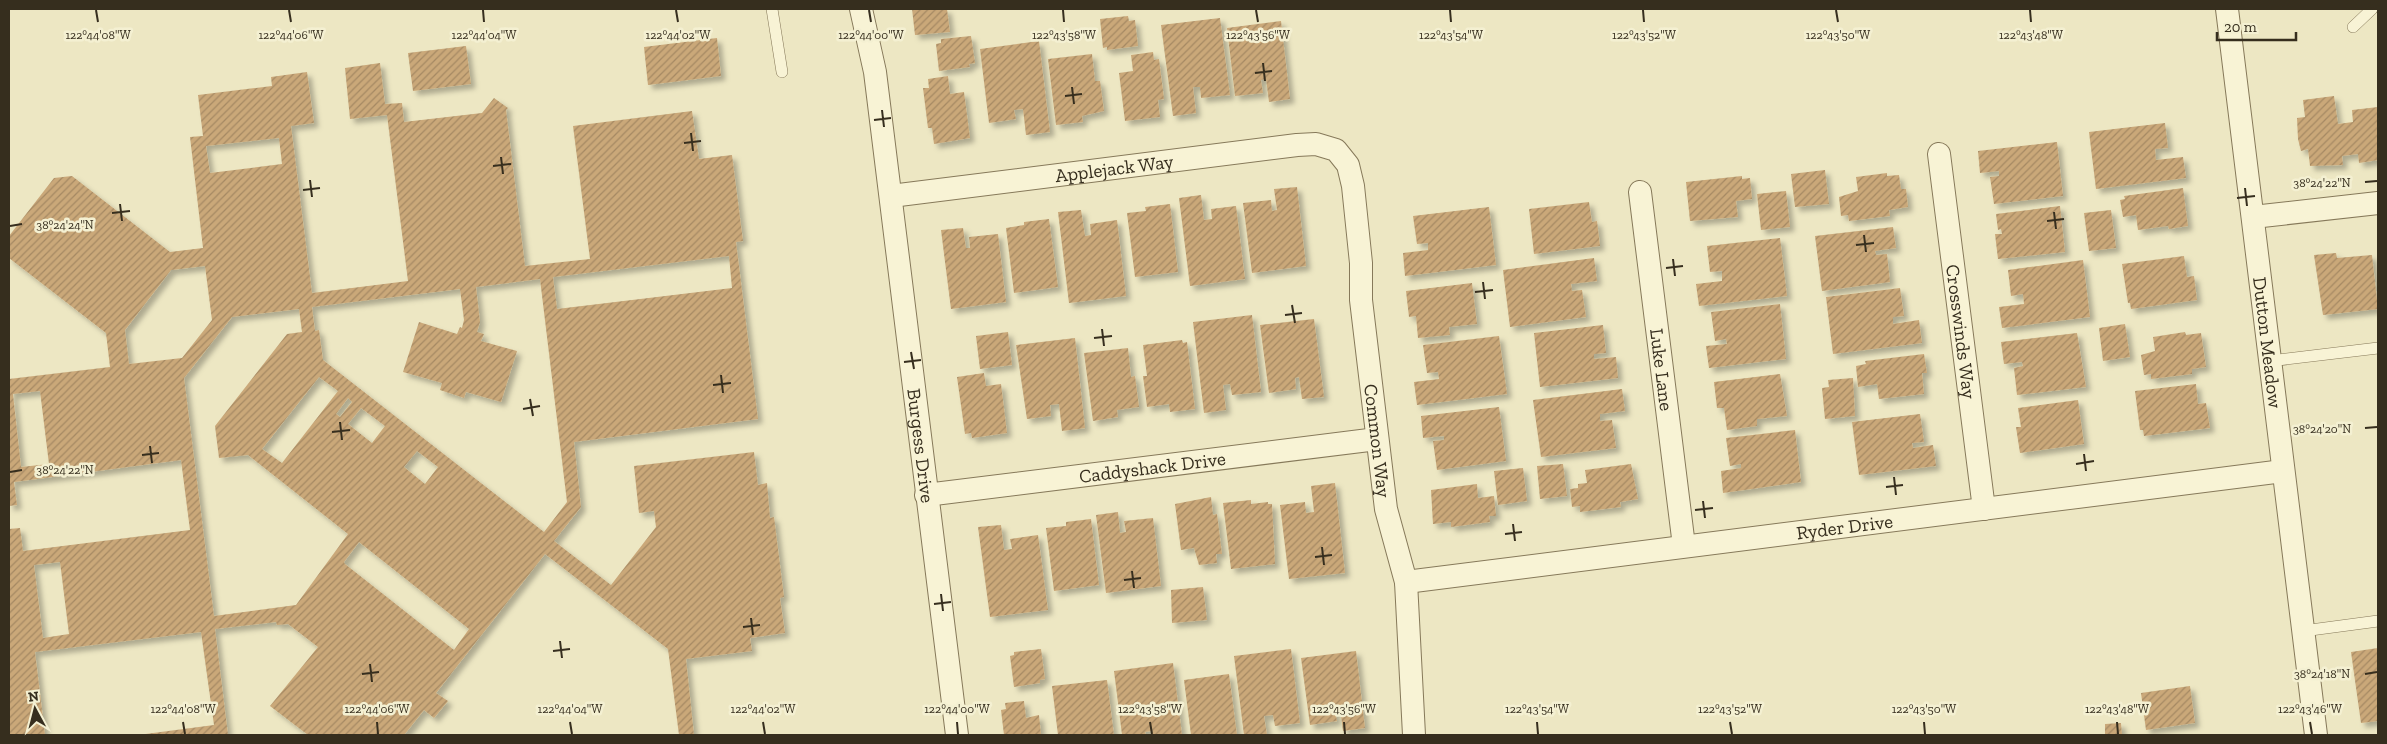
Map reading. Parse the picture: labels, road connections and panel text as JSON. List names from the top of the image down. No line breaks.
{"streets":{"street":["Applejack Way","Crosswinds Way","Dutton Meadow","Luke Lane","Common Way","Burgess Drive","Caddyshack Drive","Ryder Drive"]},"crossings":[["Applejack Way","Common Way"],["Applejack Way","Burgess Drive"],["Crosswinds Way","Ryder Drive"],["Dutton Meadow","Ryder Drive"],["Luke Lane","Ryder Drive"],["Common Way","Caddyshack Drive"],["Common Way","Ryder Drive"],["Burgess Drive","Caddyshack Drive"]],"scale_bar":"20 m","north":"top","coordinates":["122°44'08\"W","122°44'06\"W","122°44'04\"W","122°44'02\"W","122°44'00\"W","122°43'58\"W","122°43'56\"W","122°43'54\"W","122°43'52\"W","122°43'50\"W","122°43'48\"W","38°24'22\"N","38°24'24\"N","38°24'20\"N","38°24'18\"N","122°43'46\"W"]}
